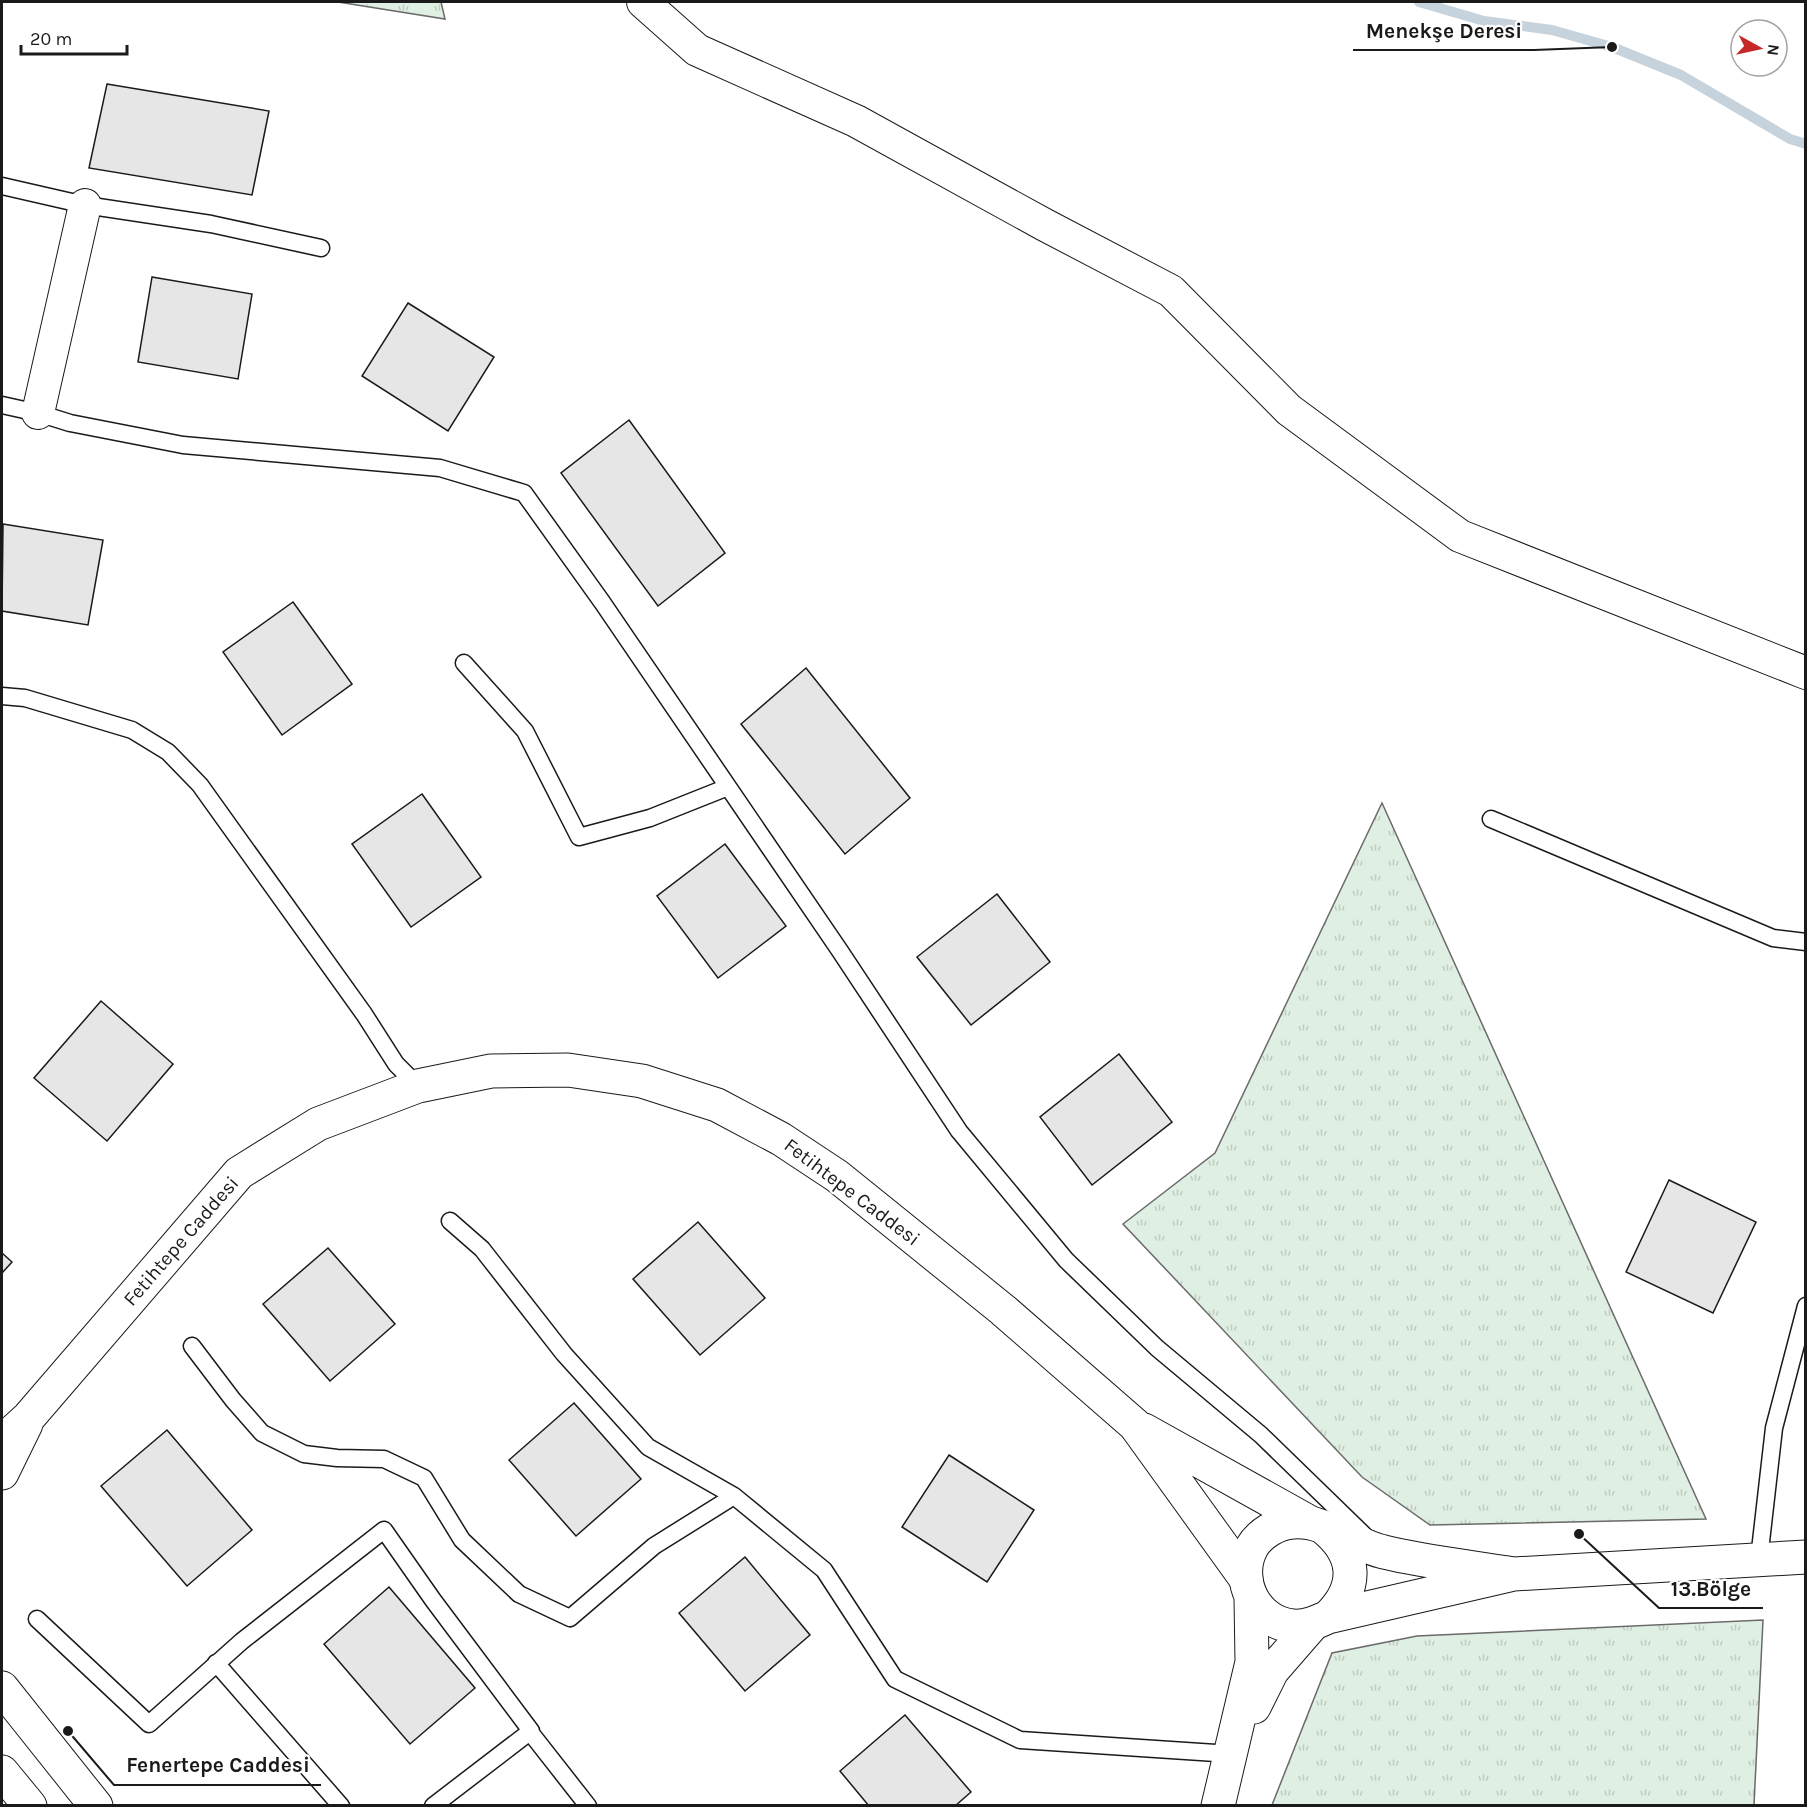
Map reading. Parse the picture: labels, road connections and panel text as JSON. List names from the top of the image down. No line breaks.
{"streets":{"street":["Fetihtepe Caddesi"]},"places":["Menekşe Deresi","13.Bölge","Fenertepe Caddesi"],"scale_bar":"20 m","north":"right"}
